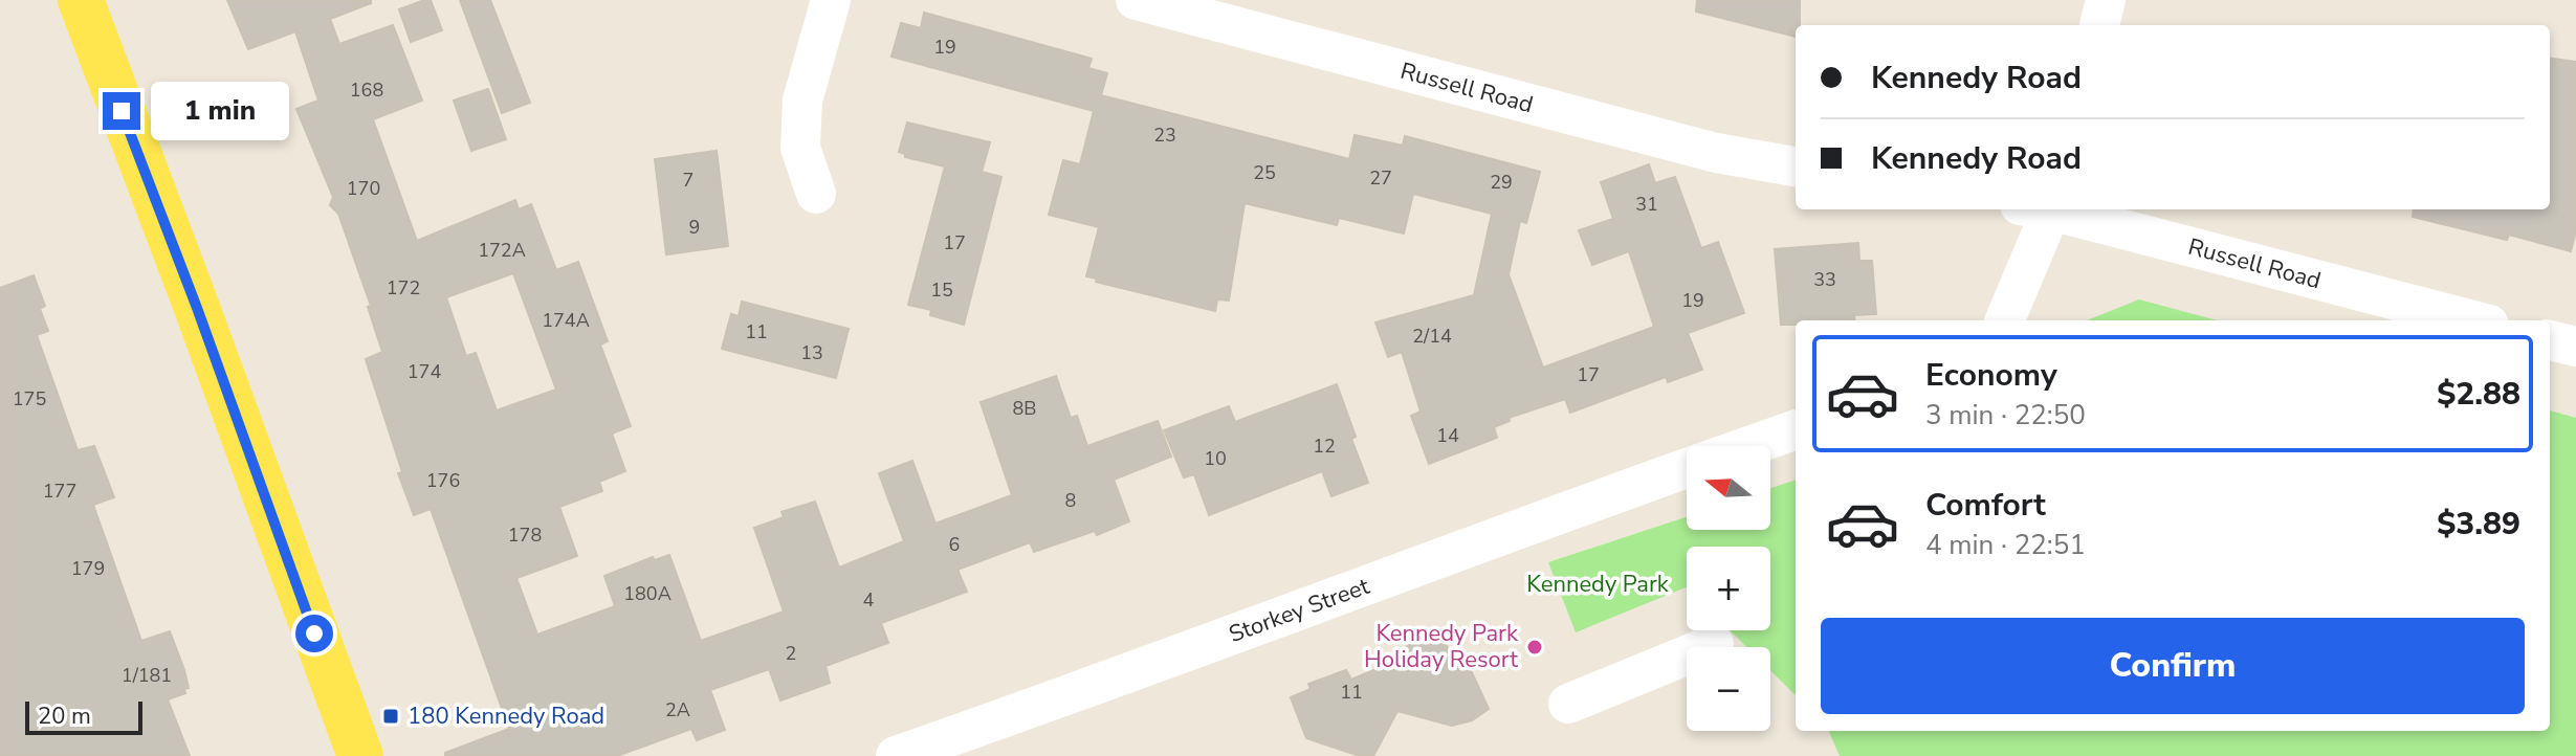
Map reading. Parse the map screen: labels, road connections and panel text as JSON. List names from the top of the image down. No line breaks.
{"streets":{"street":["Russell Road","Storkey Street"]},"parks":["Kennedy Park"],"places":{"other":["Kennedy Park Holiday Resort"],"transit":["180 Kennedy Road"]},"house_numbers":["19","168","23","25","27","7","29","170","31","9","17","172A","33","172","15","19","174A","11","2/14","13","174","17","175","8B","14","12","10","176","177","8","178","6","179","180A","4","2","1/181","11","2A"],"scale_bar":"20 m","north":"left","page":{"banner":["Kennedy Road","Kennedy Road"],"bubble":"1 min","list":[{"name":"Economy","note":"3 min · 22:50","value":"$2.88"},{"name":"Comfort","note":"4 min · 22:51","value":"$3.89"}],"map_buttons":["+","−"],"buttons":"Confirm","scale":"20 m"}}
